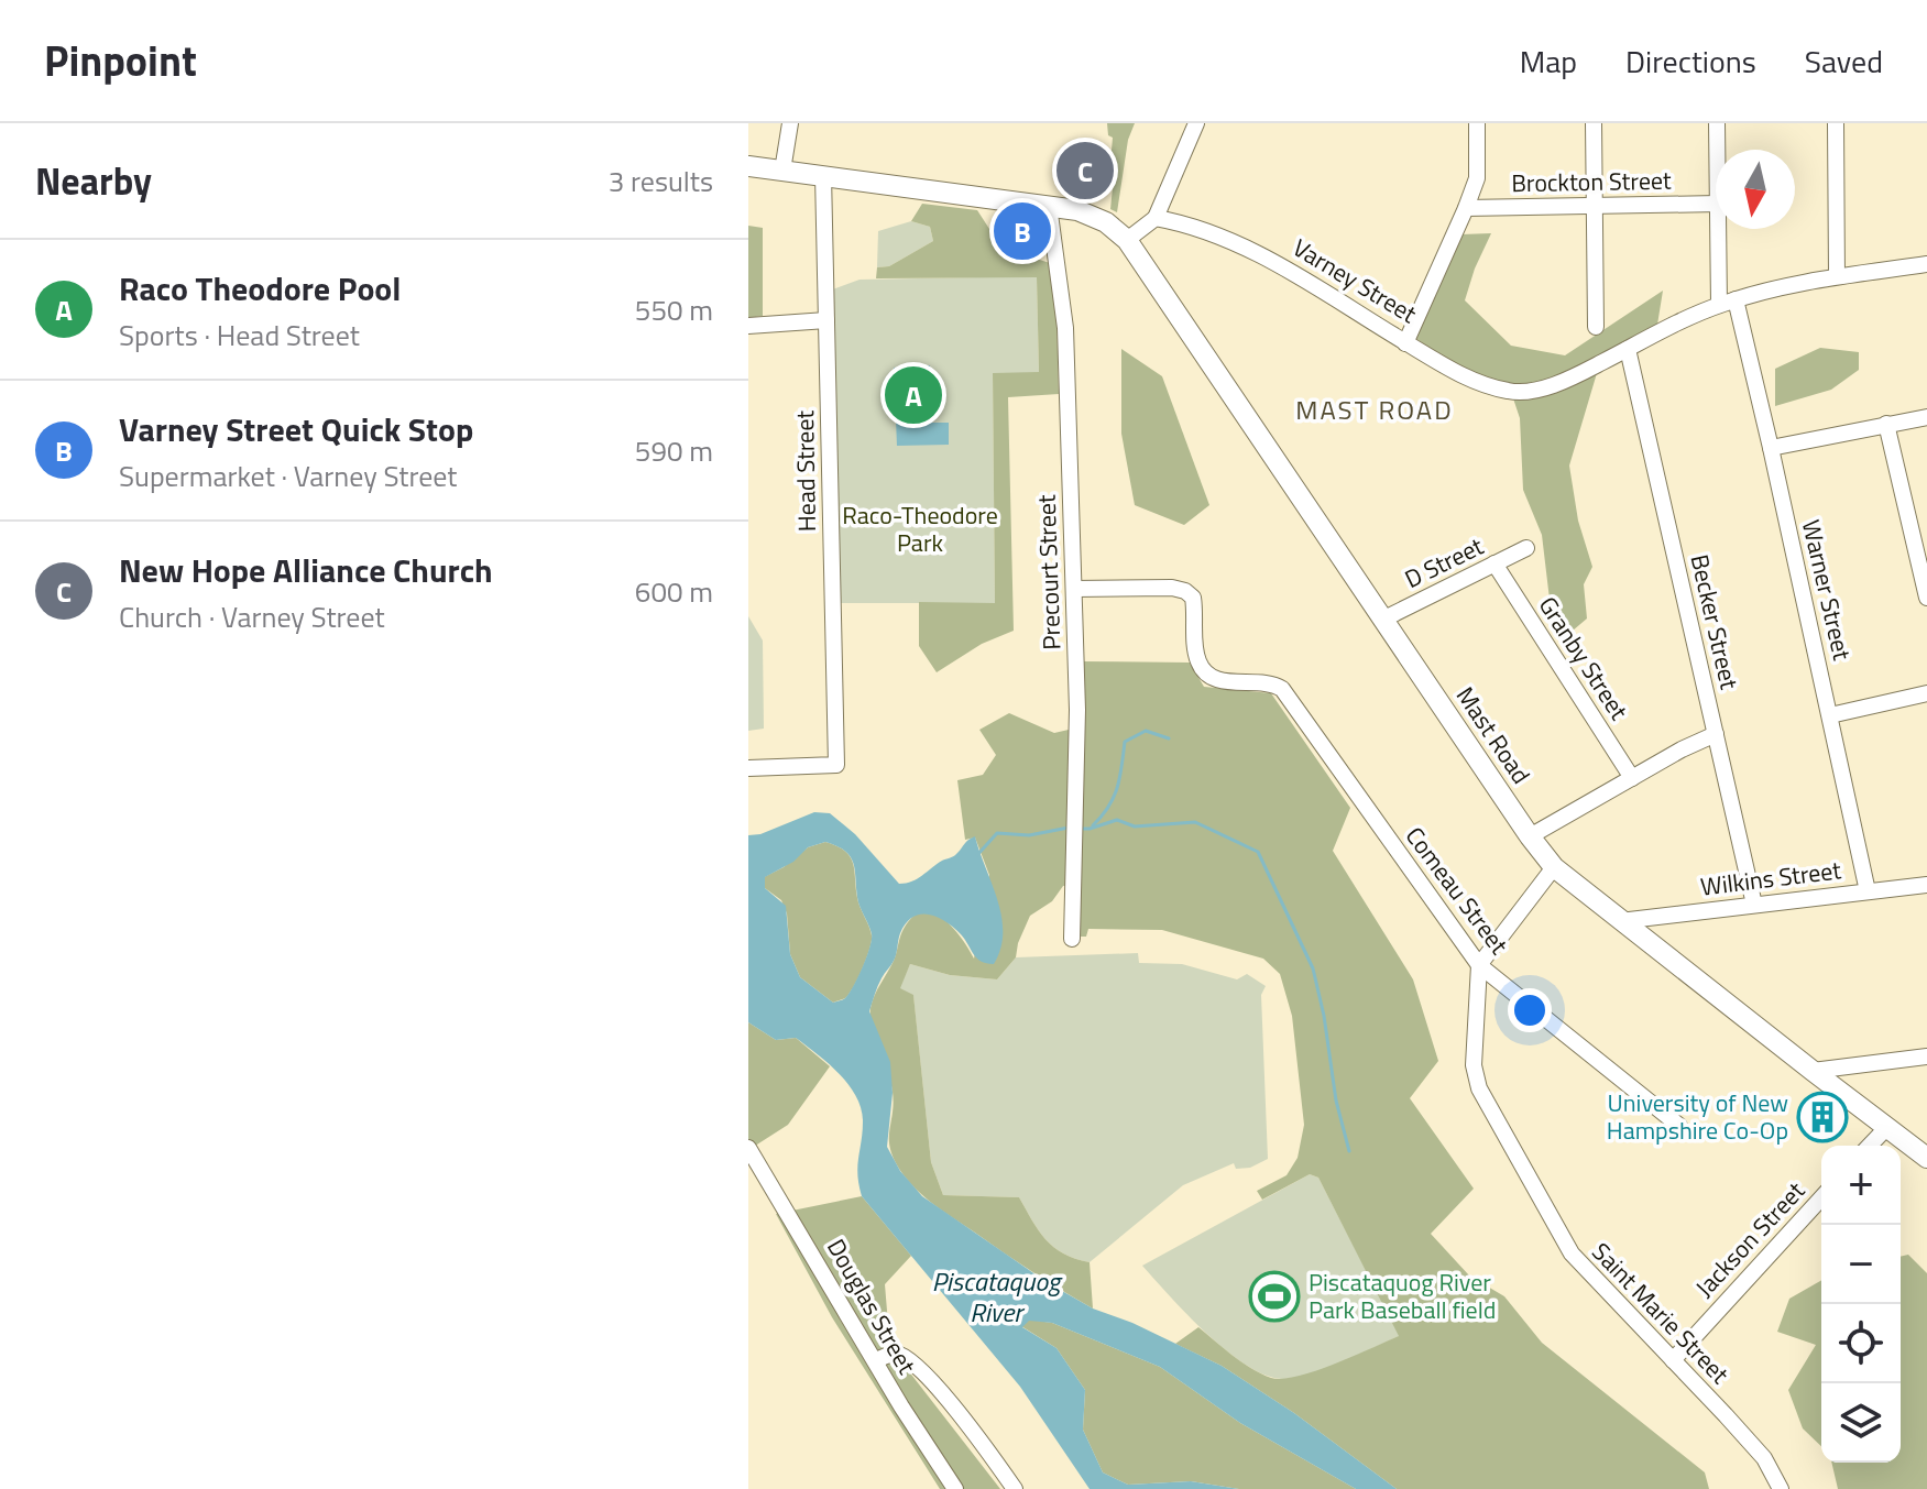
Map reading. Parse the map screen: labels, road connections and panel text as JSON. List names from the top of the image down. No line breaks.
{"streets":{"main road":["Mast Road"],"street":["Brockton Street","Varney Street","Head Street","D Street","Precourt Street","Warner Street","Becker Street","Granby Street","Wilkins Street","Comeau Street","Jackson Street","Douglas Street","Saint Marie Street"]},"crossings":[["Varney Street","Warner Street"],["Varney Street","Becker Street"],["D Street","Granby Street"],["D Street","Mast Road"],["Precourt Street","Comeau Street"],["Warner Street","Wilkins Street"],["Becker Street","Wilkins Street"],["Mast Road","Wilkins Street"],["Comeau Street","Saint Marie Street"],["Jackson Street","Saint Marie Street"]],"districts":["MAST ROAD"],"water":["Piscataquog River"],"parks":["Raco-Theodore Park"],"places":{"building":["University of New Hampshire Co-Op"],"sports":["Piscataquog River Park Baseball field"]},"north":"bottom","page":{"header":"Pinpoint","nav":["Map","Directions","Saved"],"heading":["Nearby","3 results"],"pins":["C","B","A"],"list":[{"mark":"A","name":"Raco Theodore Pool","note":"Sports · Head Street","value":"550 m"},{"mark":"B","name":"Varney Street Quick Stop","note":"Supermarket · Varney Street","value":"590 m"},{"mark":"C","name":"New Hope Alliance Church","note":"Church · Varney Street","value":"600 m"}],"map_buttons":["+","−"]}}
